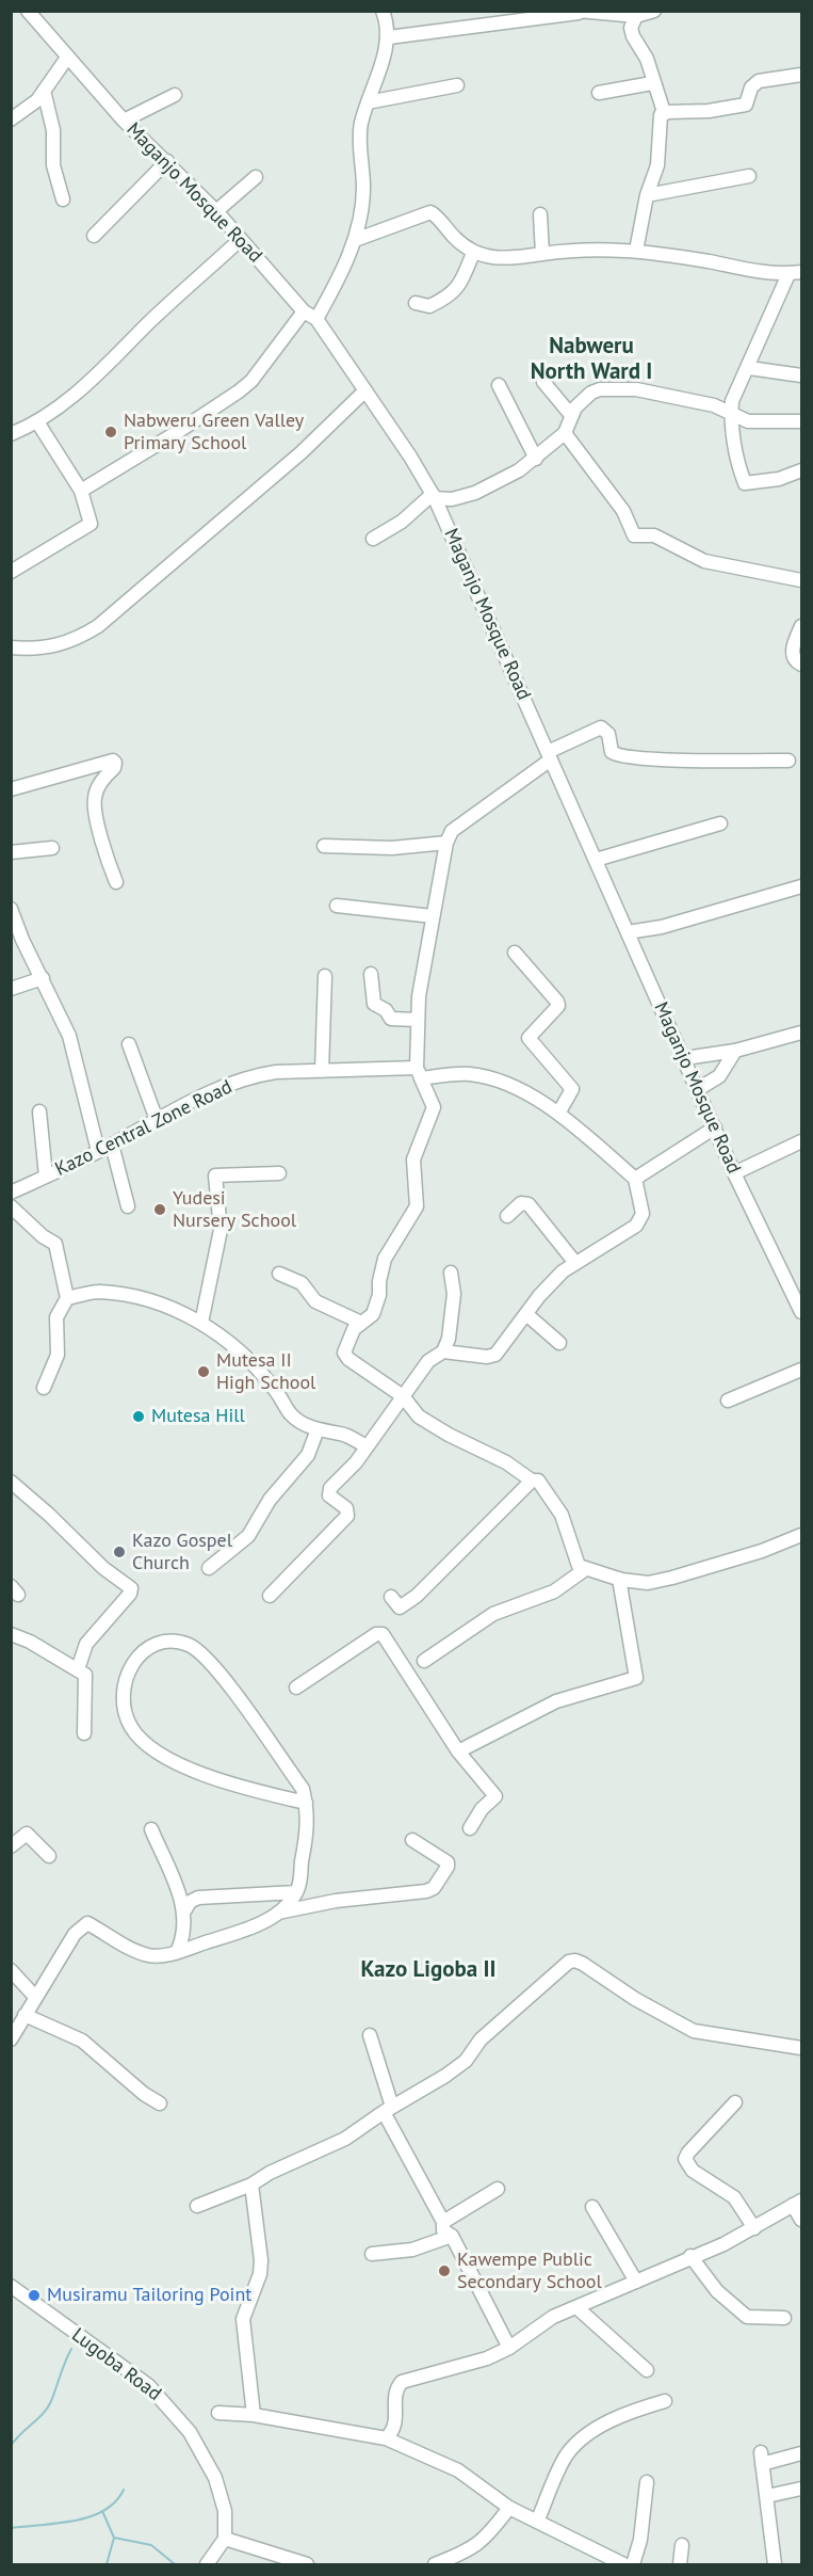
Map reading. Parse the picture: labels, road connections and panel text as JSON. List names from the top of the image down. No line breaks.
{"streets":{"street":["Maganjo Mosque Road","Kazo Central Zone Road","Lugoba Road"]},"districts":["Nabweru North Ward I","Kazo Ligoba II"],"places":["Nabweru Green Valley Primary School","Yudesi Nursery School","Mutesa II High School","Mutesa Hill","Kazo Gospel Church","Kawempe Public Secondary School","Musiramu Tailoring Point"]}
